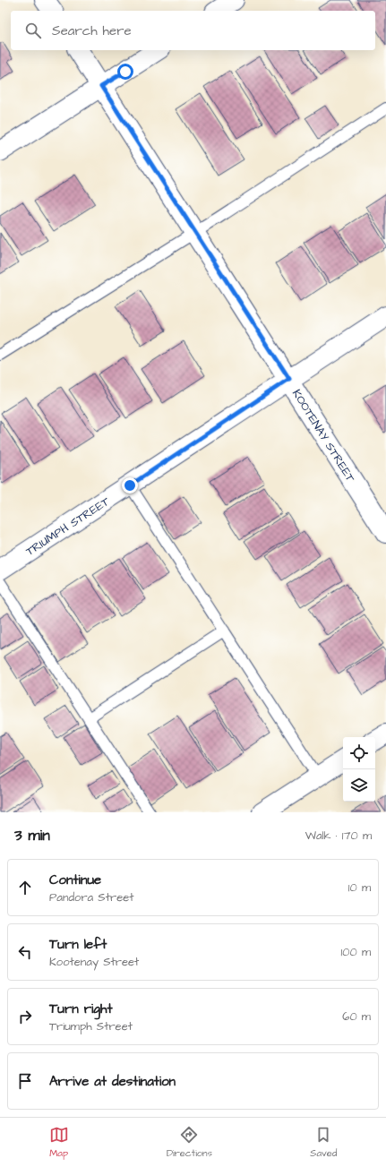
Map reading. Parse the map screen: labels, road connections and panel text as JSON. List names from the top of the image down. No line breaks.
{"streets":{"street":["KOOTENAY STREET","TRIUMPH STREET"]},"crossings":[["KOOTENAY STREET","TRIUMPH STREET"]],"page":{"search":"Search here","heading":["3 min","Walk · 170 m"],"list":[["Continue","Pandora Street","10 m"],["Turn left","Kootenay Street","100 m"],["Turn right","Triumph Street","60 m"],"Arrive at destination"],"nav":["Map","Directions","Saved"]}}
